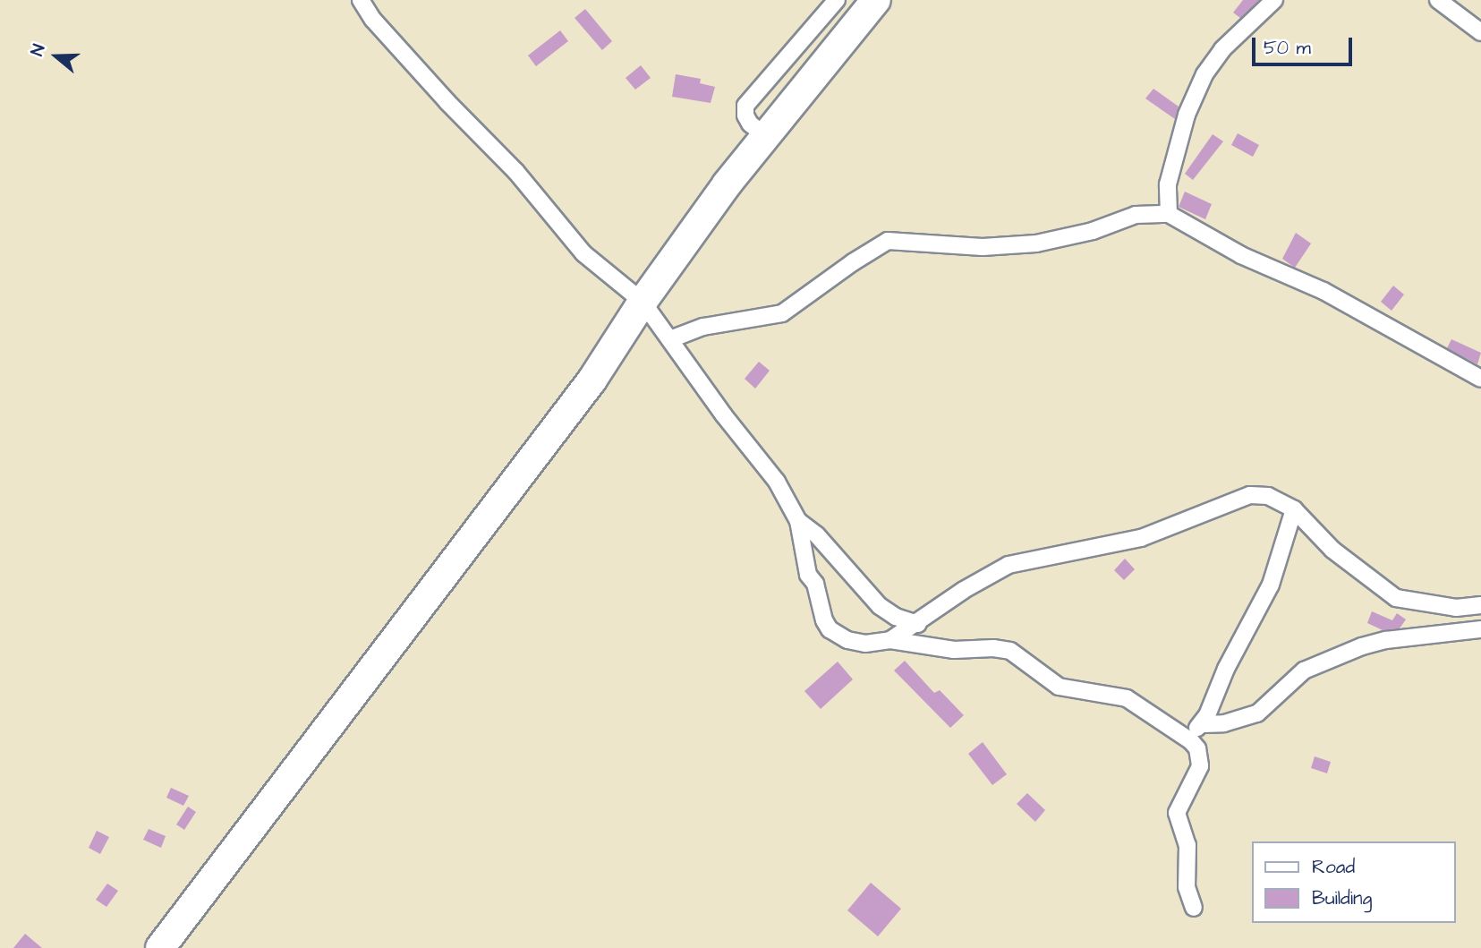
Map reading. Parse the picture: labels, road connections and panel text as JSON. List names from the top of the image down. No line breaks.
{"legend":["Road","Building"],"scale_bar":"50 m","north":"left"}
